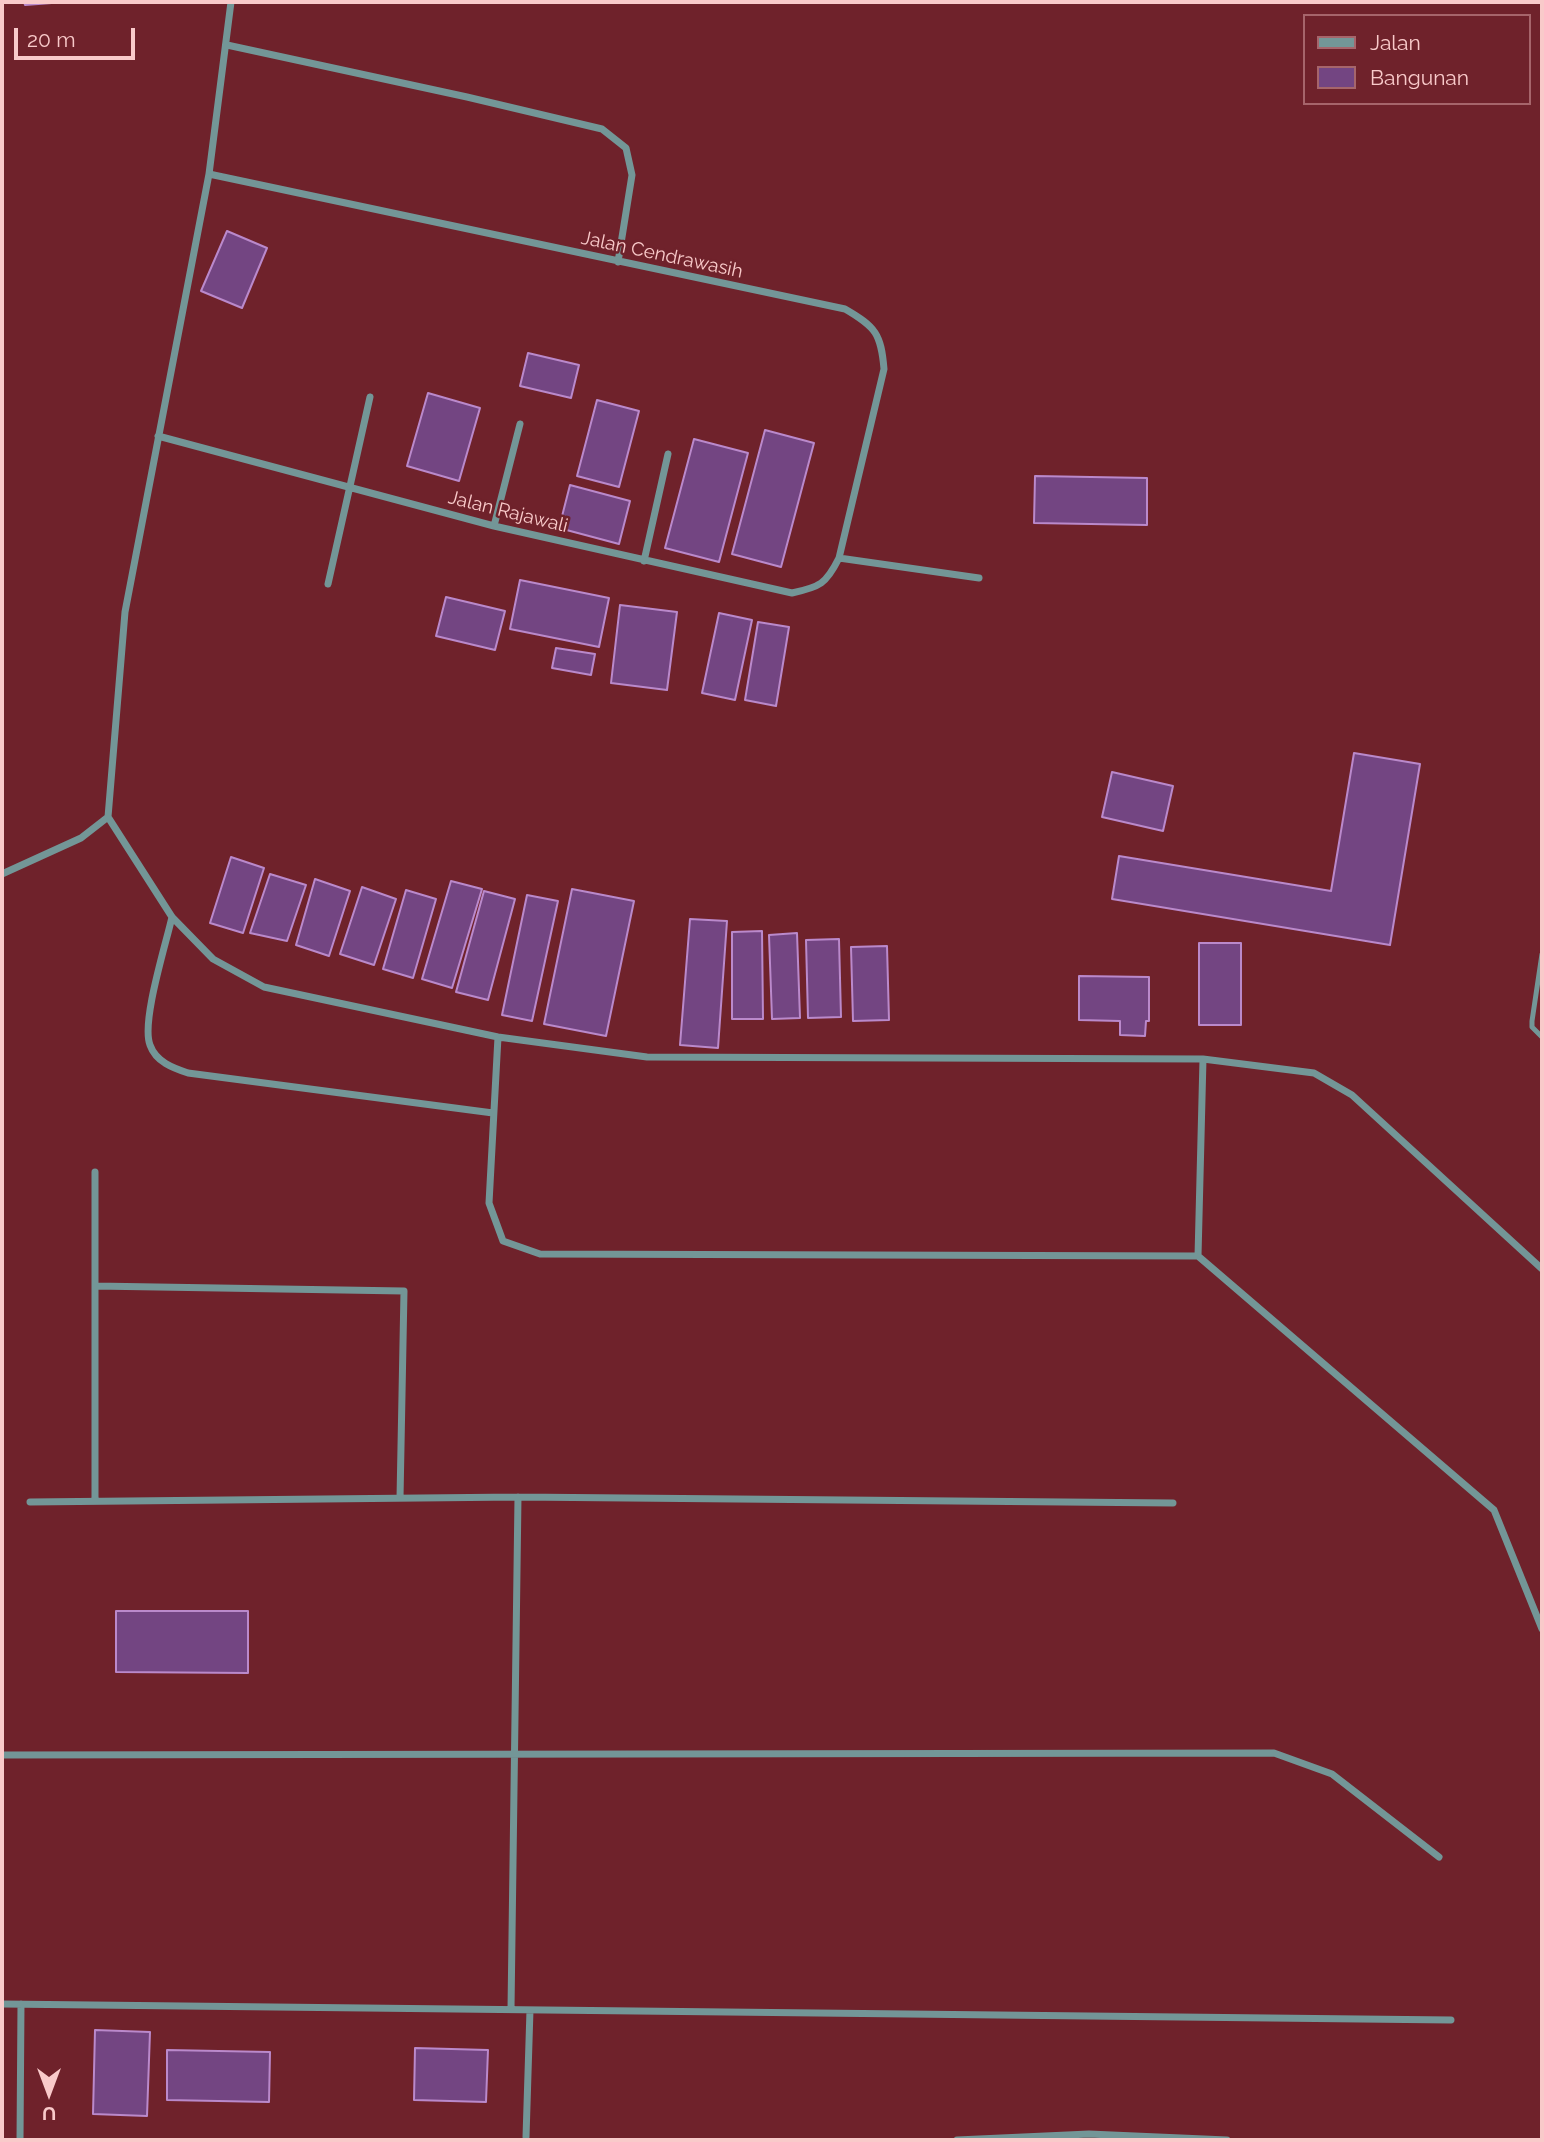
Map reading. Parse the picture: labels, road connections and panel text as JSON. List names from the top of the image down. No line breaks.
{"streets":{"street":["Jalan Cendrawasih","Jalan Rajawali"]},"crossings":[["Jalan Cendrawasih","Jalan Rajawali"]],"legend":["Jalan","Bangunan"],"scale_bar":"20 m","north":"bottom"}
